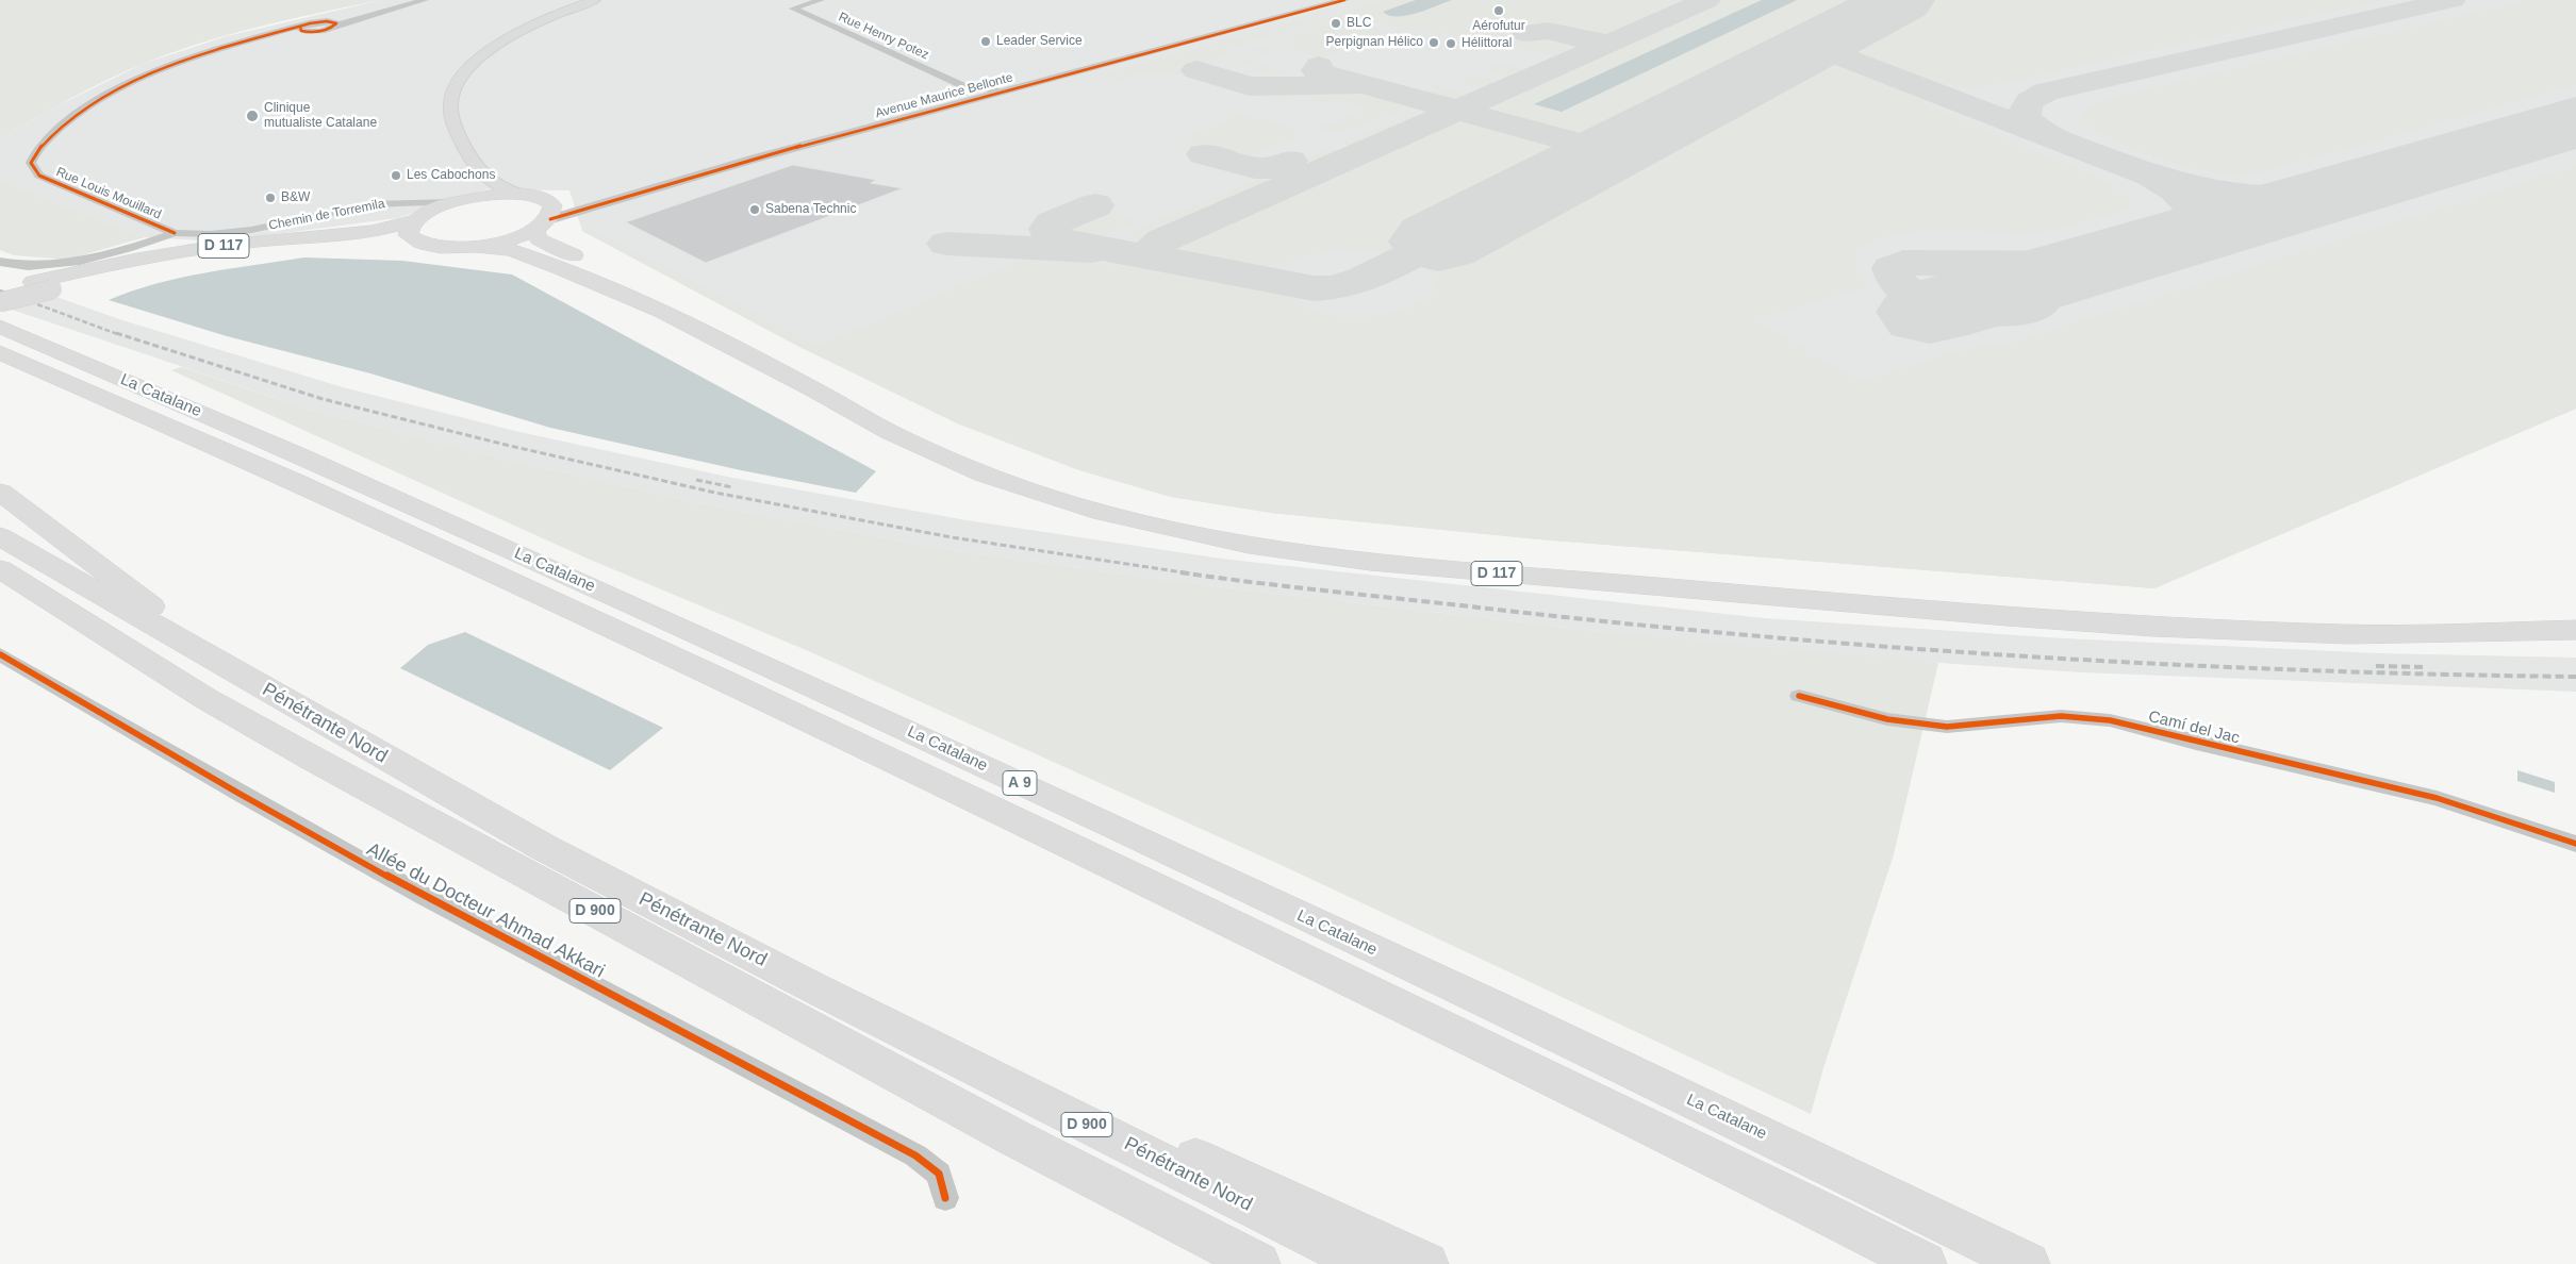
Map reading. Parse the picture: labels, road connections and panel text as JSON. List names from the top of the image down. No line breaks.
{"streets":{"main road":["D 117","La Catalane","Pénétrante Nord","A 9","D 900"],"street":["Rue Henry Potez","Avenue Maurice Bellonte","Rue Louis Mouillard","Chemin de Torremila","Camí del Jac","Allée du Docteur Ahmad Akkari"]},"crossings":[["Rue Henry Potez","Avenue Maurice Bellonte"],["Avenue Maurice Bellonte","D 117"],["Rue Louis Mouillard","Chemin de Torremila"],["Chemin de Torremila","D 117"]],"places":["Aérofutur","BLC","Leader Service","Perpignan Hélico","Hélittoral","Clinique mutualiste Catalane","Les Cabochons","B&W","Sabena Technic"]}
